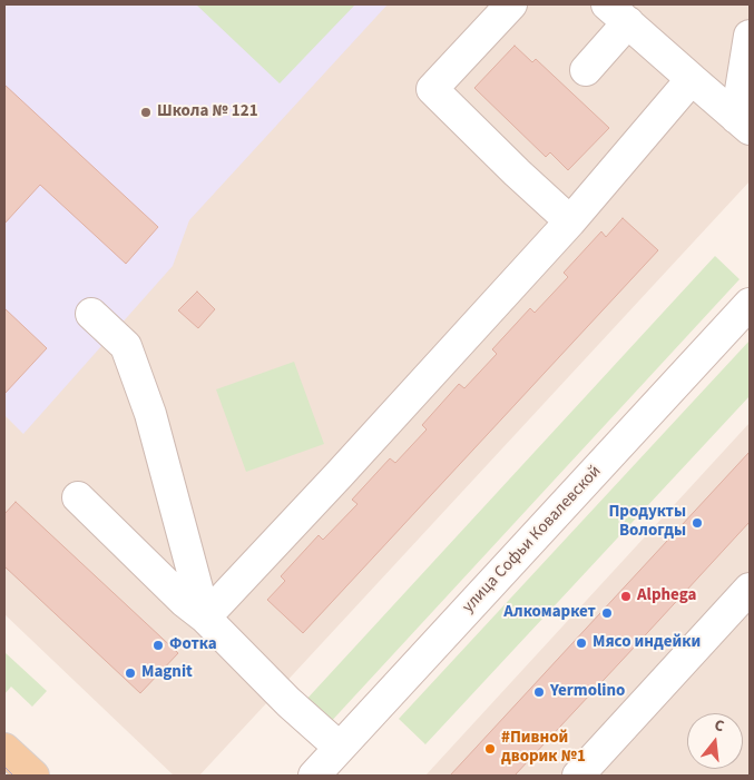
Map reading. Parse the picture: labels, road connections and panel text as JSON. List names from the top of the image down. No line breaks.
{"streets":{"street":["улица Софьи Ковалевской"]},"places":["Школа № 121","Продукты Вологды","Alphega","Алкомаркет","Мясо индейки","Фотка","Magnit","Yermolino","#Пивной дворик №1"],"north":"top"}
